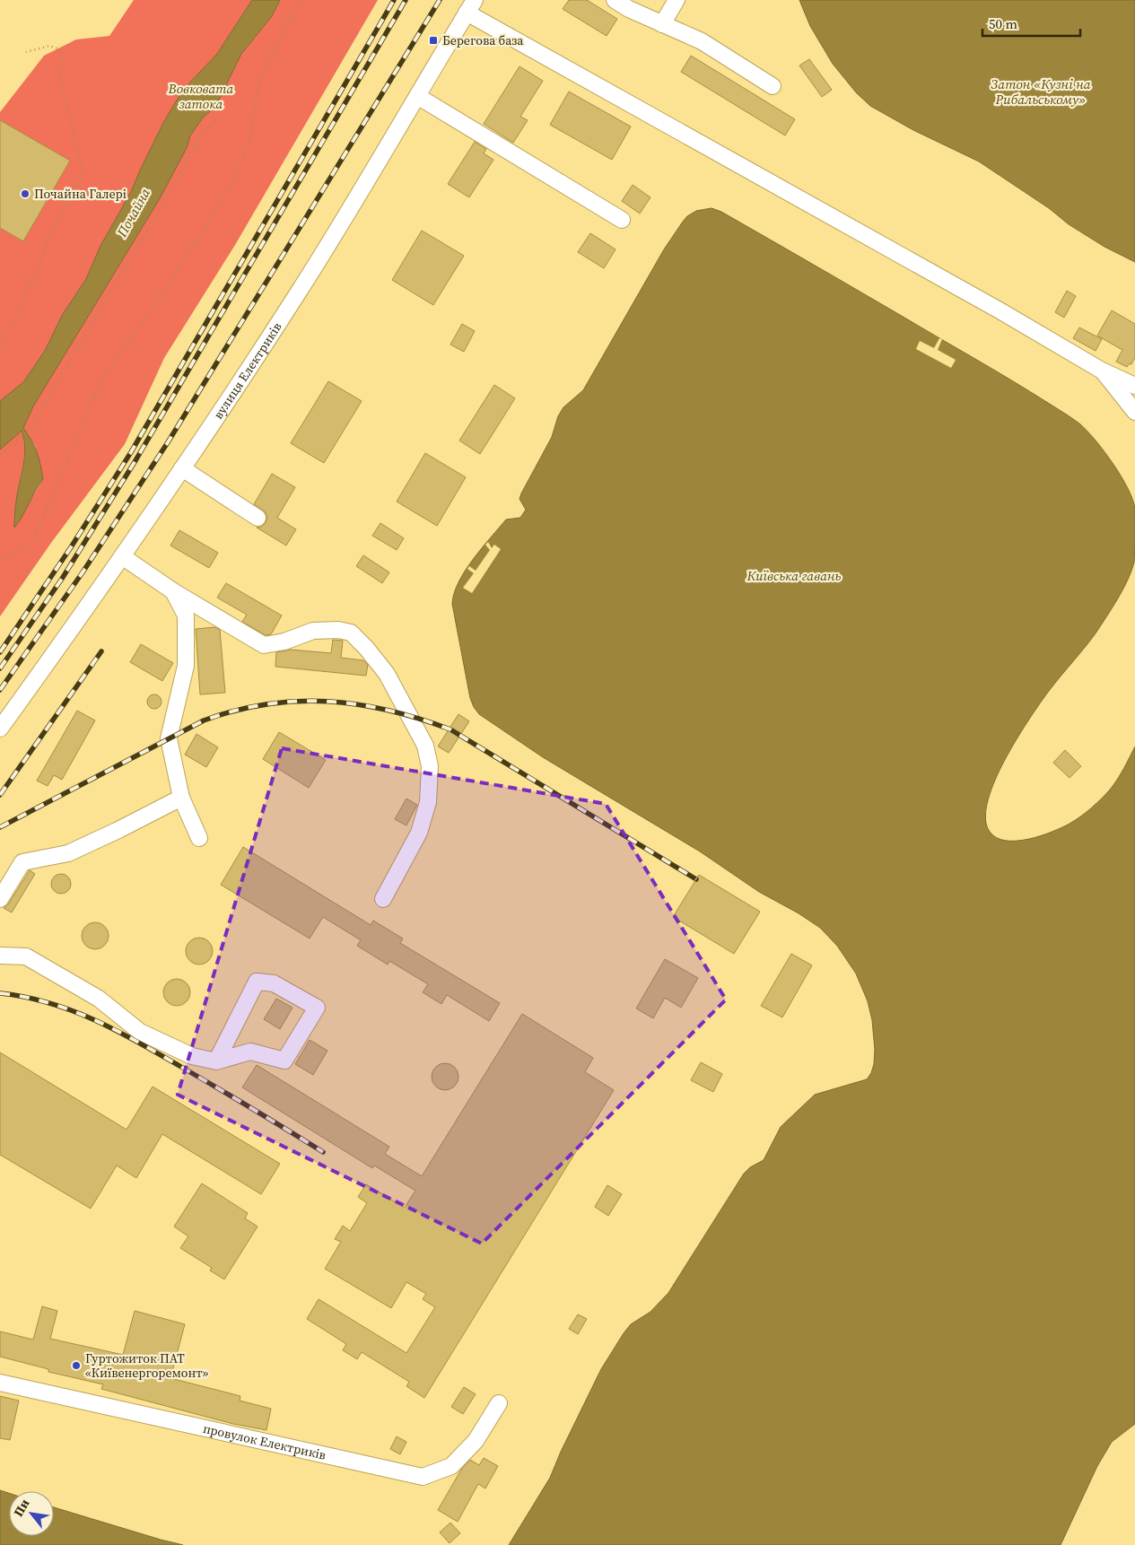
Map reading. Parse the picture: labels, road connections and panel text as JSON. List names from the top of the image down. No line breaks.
{"streets":{"street":["вулиця Електриків","провулок Електриків"]},"water":["Затон «Кузні на Рибальському»","Вовковата затока","Почайна","Київська гавань"],"places":{"transit":["Берегова база"],"other":["Почайна Галері","Гуртожиток ПАТ «Київенергоремонт»"]},"scale_bar":"50 m","north":"top left"}
